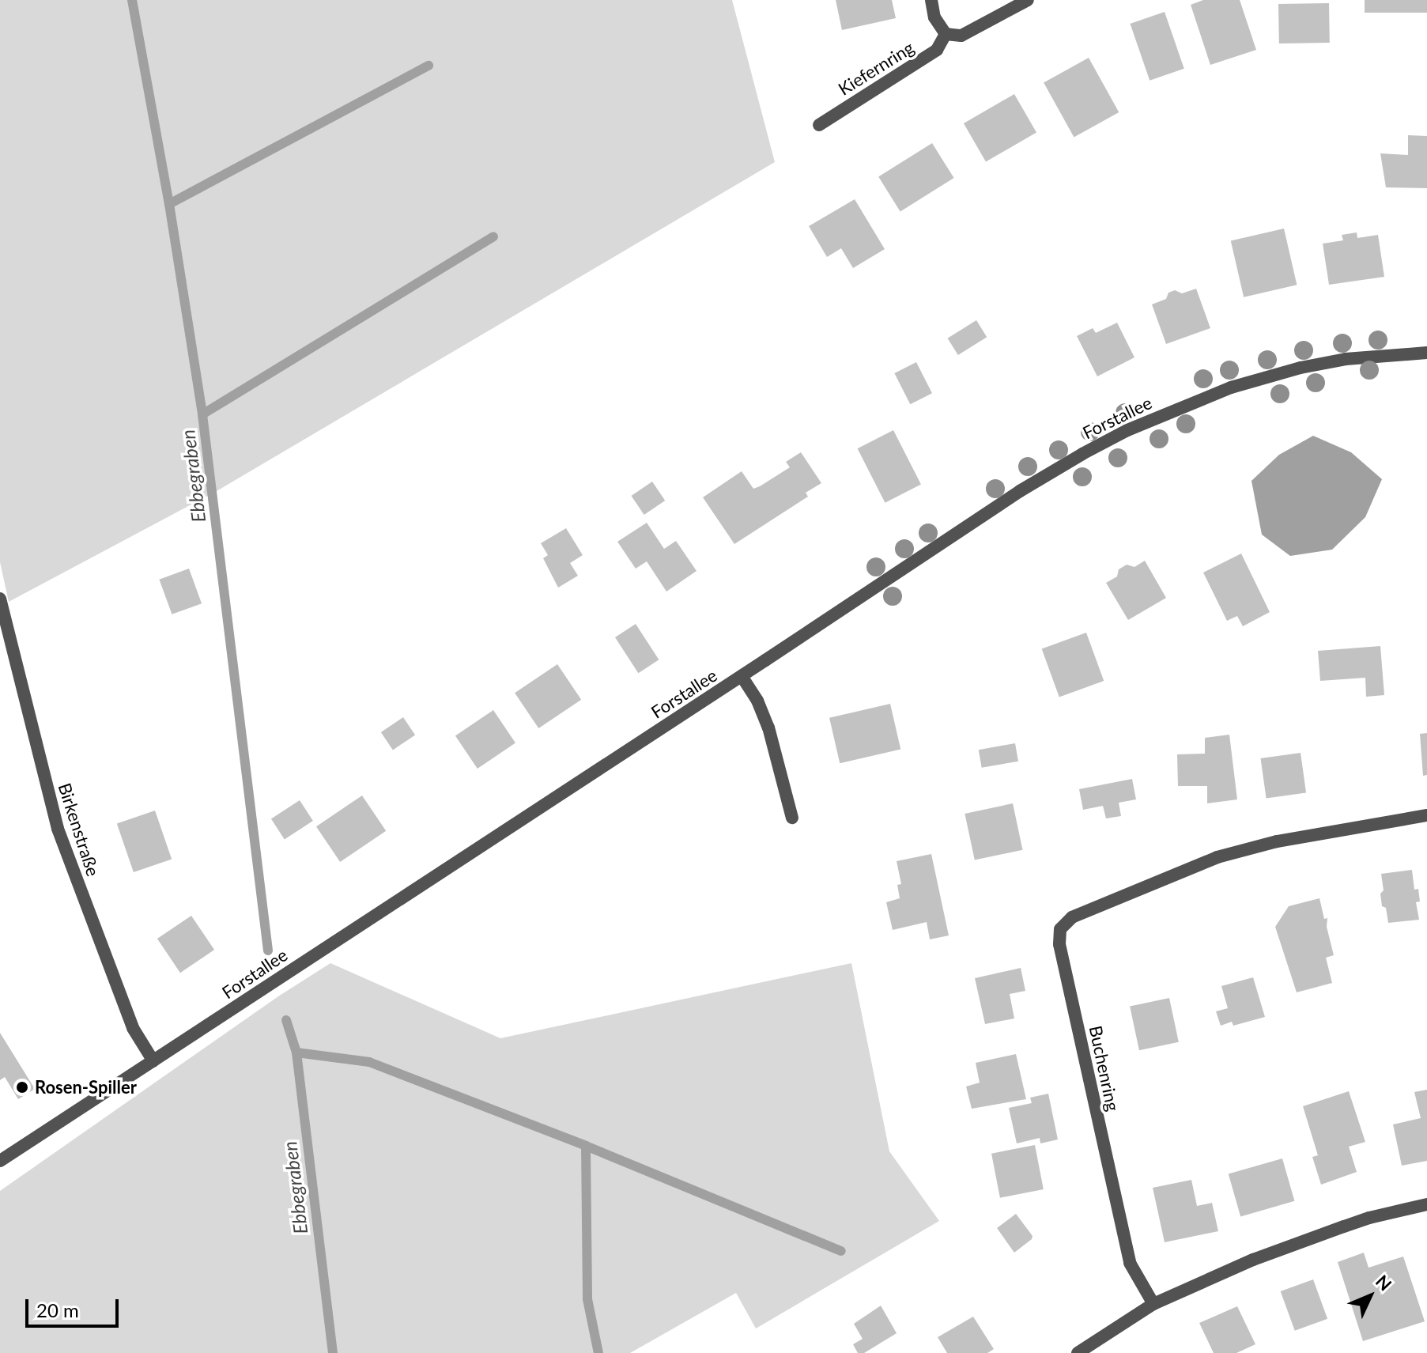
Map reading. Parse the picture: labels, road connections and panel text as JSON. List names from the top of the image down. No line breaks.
{"streets":{"street":["Kiefernring","Forstallee","Birkenstraße","Buchenring"]},"crossings":[["Forstallee","Birkenstraße"]],"water":["Ebbegraben"],"places":["Rosen-Spiller"],"scale_bar":"20 m","north":"top right"}
